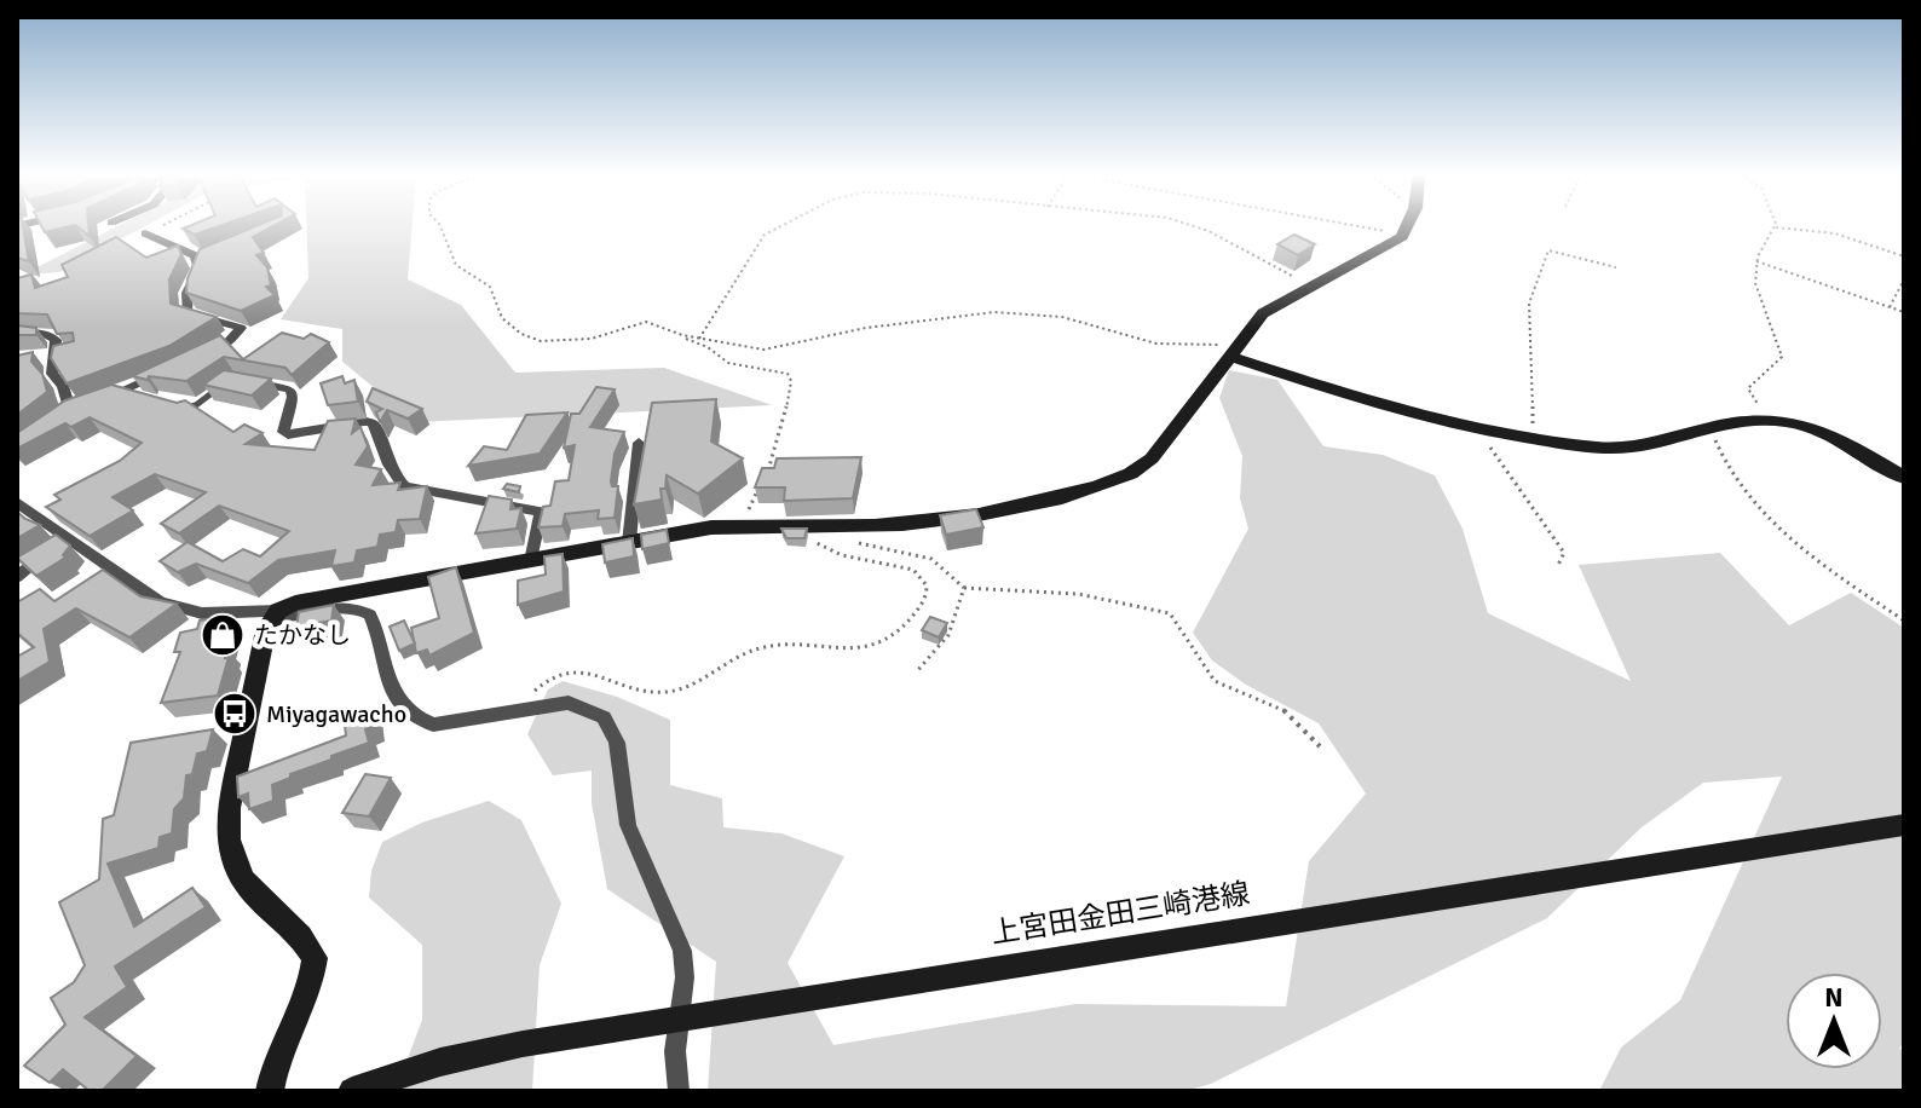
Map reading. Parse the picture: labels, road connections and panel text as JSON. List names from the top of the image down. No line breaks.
{"streets":{"street":["上宮田金田三崎港線"]},"places":{"shop":["たかなし"],"bus stop":["Miyagawacho"]},"north":"top"}
